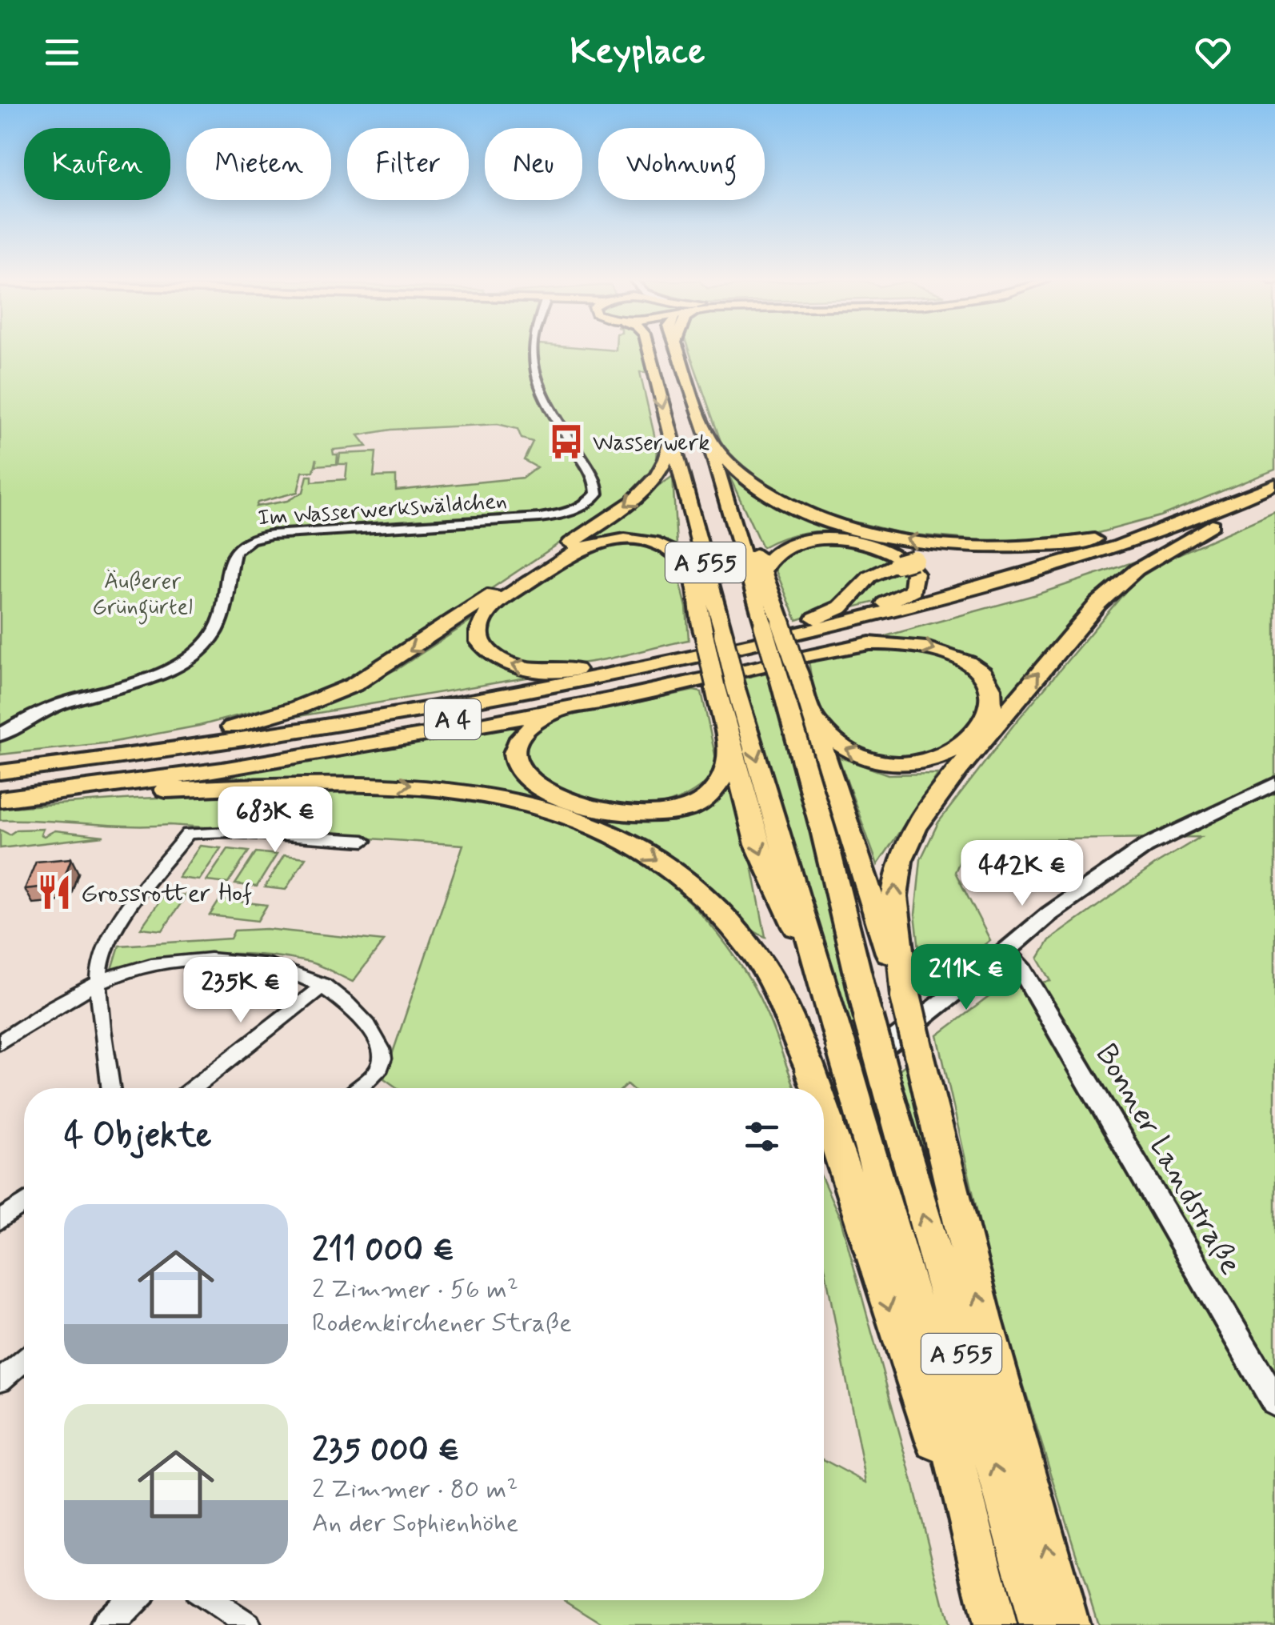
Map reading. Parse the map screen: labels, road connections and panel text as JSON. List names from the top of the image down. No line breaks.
{"streets":{"highway":["A 555","A 4"],"street":["Im Wasserwerkswäldchen","Bonner Landstraße"]},"parks":["Äußerer Grüngürtel"],"places":{"bus stop":["Wasserwerk"],"restaurant":["Grossrotter Hof"]},"page":{"header":"Keyplace","chip":["Kaufen","Mieten","Filter","Neu","Wohnung"],"price":["683K €","442K €","211K €","235K €"],"heading":"4 Objekte","list":[{"name":"211 000 €","note":"2 Zimmer · 56 m² · Rodenkirchener Straße"},{"name":"235 000 €","note":"2 Zimmer · 80 m² · An der Sophienhöhe"}]}}
